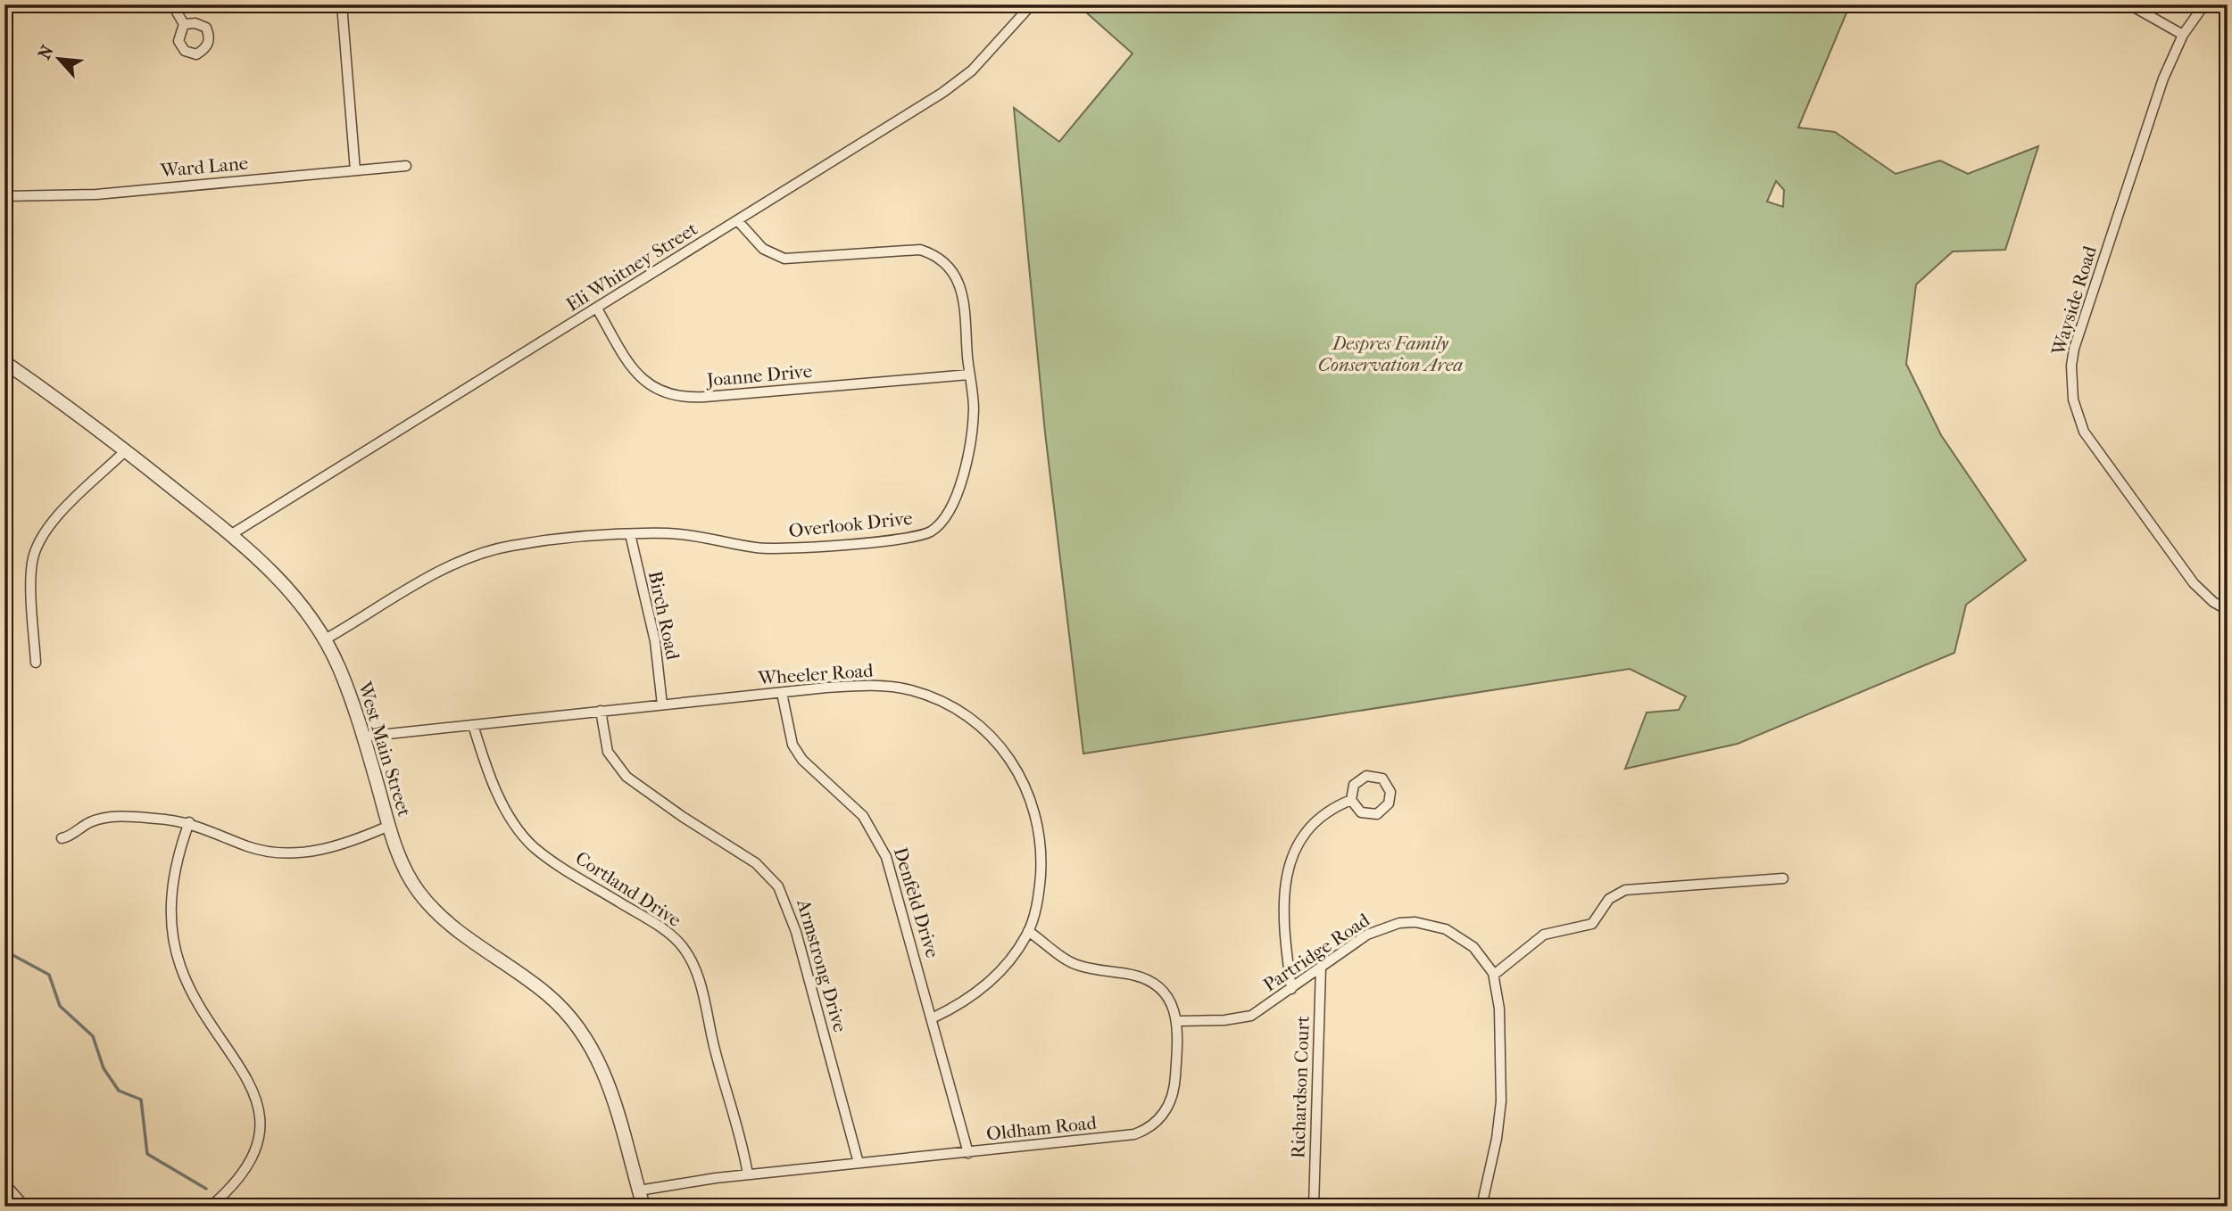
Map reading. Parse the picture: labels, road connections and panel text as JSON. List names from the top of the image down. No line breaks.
{"streets":{"street":["Ward Lane","Eli Whitney Street","Wayside Road","Joanne Drive","Overlook Drive","Birch Road","Wheeler Road","West Main Street","Cortland Drive","Denfeld Drive","Partridge Road","Armstrong Drive","Richardson Court","Oldham Road"]},"crossings":[["Eli Whitney Street","Joanne Drive"],["Eli Whitney Street","Overlook Drive"],["Eli Whitney Street","West Main Street"],["Joanne Drive","Overlook Drive"],["Overlook Drive","Birch Road"],["Overlook Drive","West Main Street"],["Birch Road","Wheeler Road"],["Wheeler Road","West Main Street"],["Wheeler Road","Cortland Drive"],["Wheeler Road","Denfeld Drive"],["Wheeler Road","Armstrong Drive"],["West Main Street","Oldham Road"],["Cortland Drive","Oldham Road"],["Denfeld Drive","Oldham Road"],["Partridge Road","Richardson Court"],["Partridge Road","Oldham Road"],["Armstrong Drive","Oldham Road"]],"parks":["Despres Family Conservation Area"],"north":"top left"}
